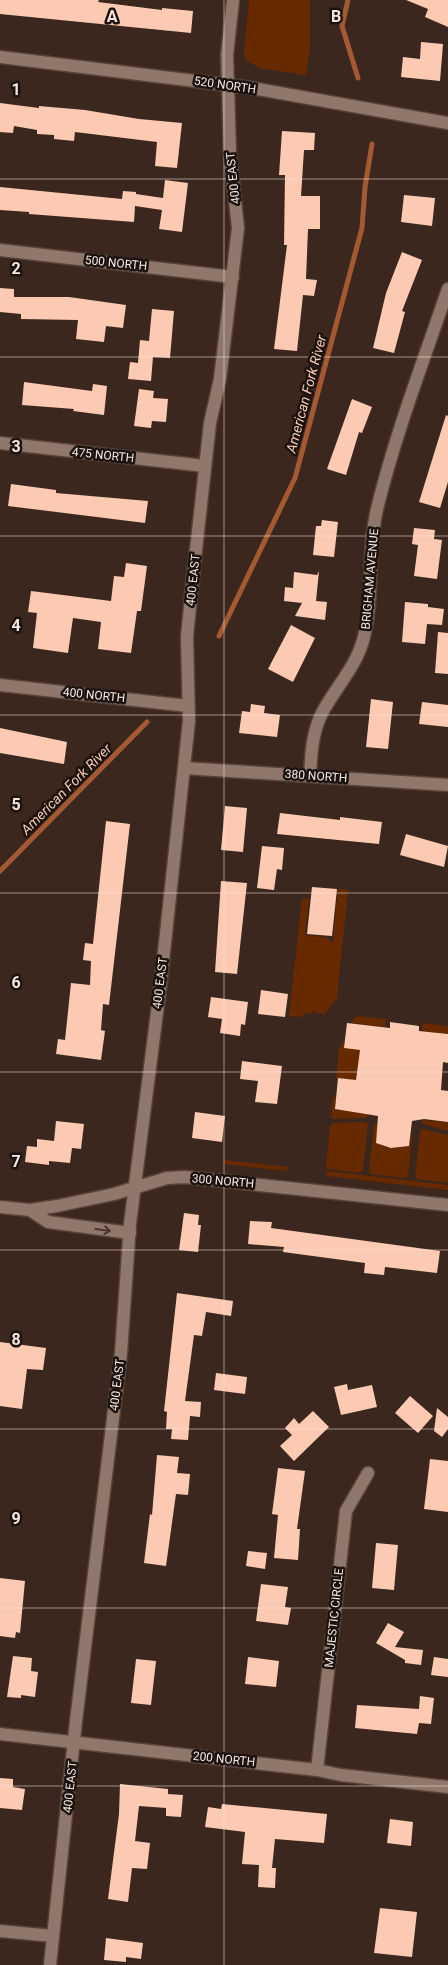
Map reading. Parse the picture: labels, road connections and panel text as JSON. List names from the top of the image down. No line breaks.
{"streets":{"street":["520 NORTH","400 EAST","500 NORTH","475 NORTH","BRIGHAM AVENUE","400 NORTH","380 NORTH","300 NORTH","MAJESTIC CIRCLE","200 NORTH"]},"crossings":[["520 NORTH","400 EAST"],["400 EAST","500 NORTH"],["400 EAST","475 NORTH"],["400 EAST","400 NORTH"],["400 EAST","380 NORTH"],["400 EAST","300 NORTH"],["400 EAST","200 NORTH"],["BRIGHAM AVENUE","380 NORTH"],["MAJESTIC CIRCLE","200 NORTH"]],"water":["American Fork River"],"grid":{"columns":["A","B"],"rows":["1","2","3","4","5","6","7","8","9"]}}
